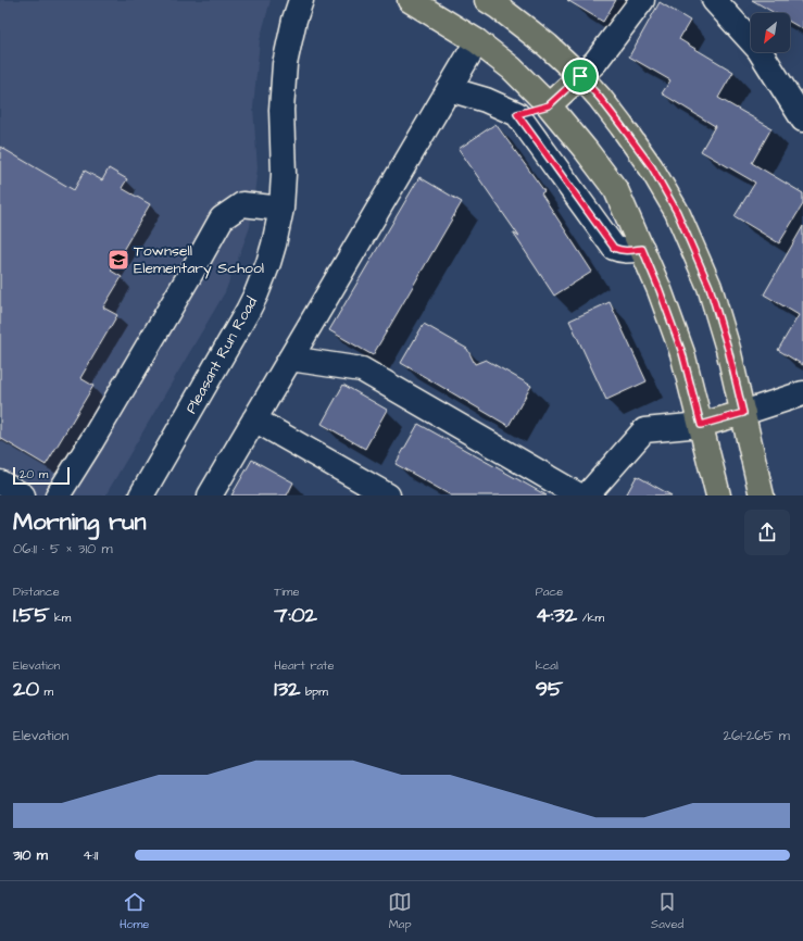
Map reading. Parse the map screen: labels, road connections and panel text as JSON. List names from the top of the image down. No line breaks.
{"streets":{"street":["Pleasant Run Road"]},"places":{"school or university":["Townsell Elementary School"]},"scale_bar":"20 m","north":"bottom left","page":{"scale":"20 m","heading":["Morning run","06:11 · 5 × 310 m"],"stats":[["Distance","1.55 km"],["Time","7:02"],["Pace","4:32 /km"],["Elevation","20 m"],["Heart rate","132 bpm"],["kcal","95"]],"chart":["Elevation","261–265 m"],"list":[{"name":"310 m","note":"4:11"}],"tabs":["Home","Map","Saved"]}}
